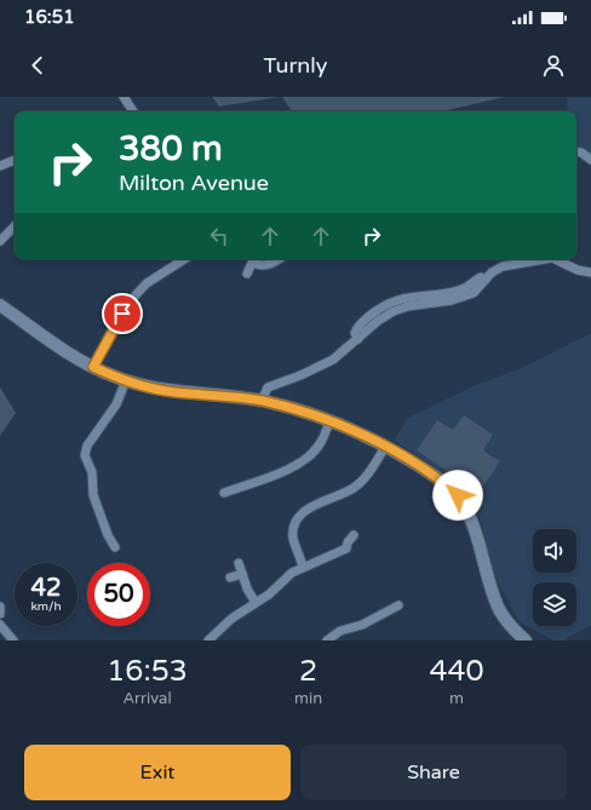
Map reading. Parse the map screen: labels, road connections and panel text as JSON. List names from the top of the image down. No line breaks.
{"page":{"status":"16:51","header":"Turnly","turn":["380 m","Milton Avenue"],"speed":"42 km/h","limit":"50","eta":["16:53","Arrival","2","min","440","m"],"buttons":["Exit","Share"]}}
